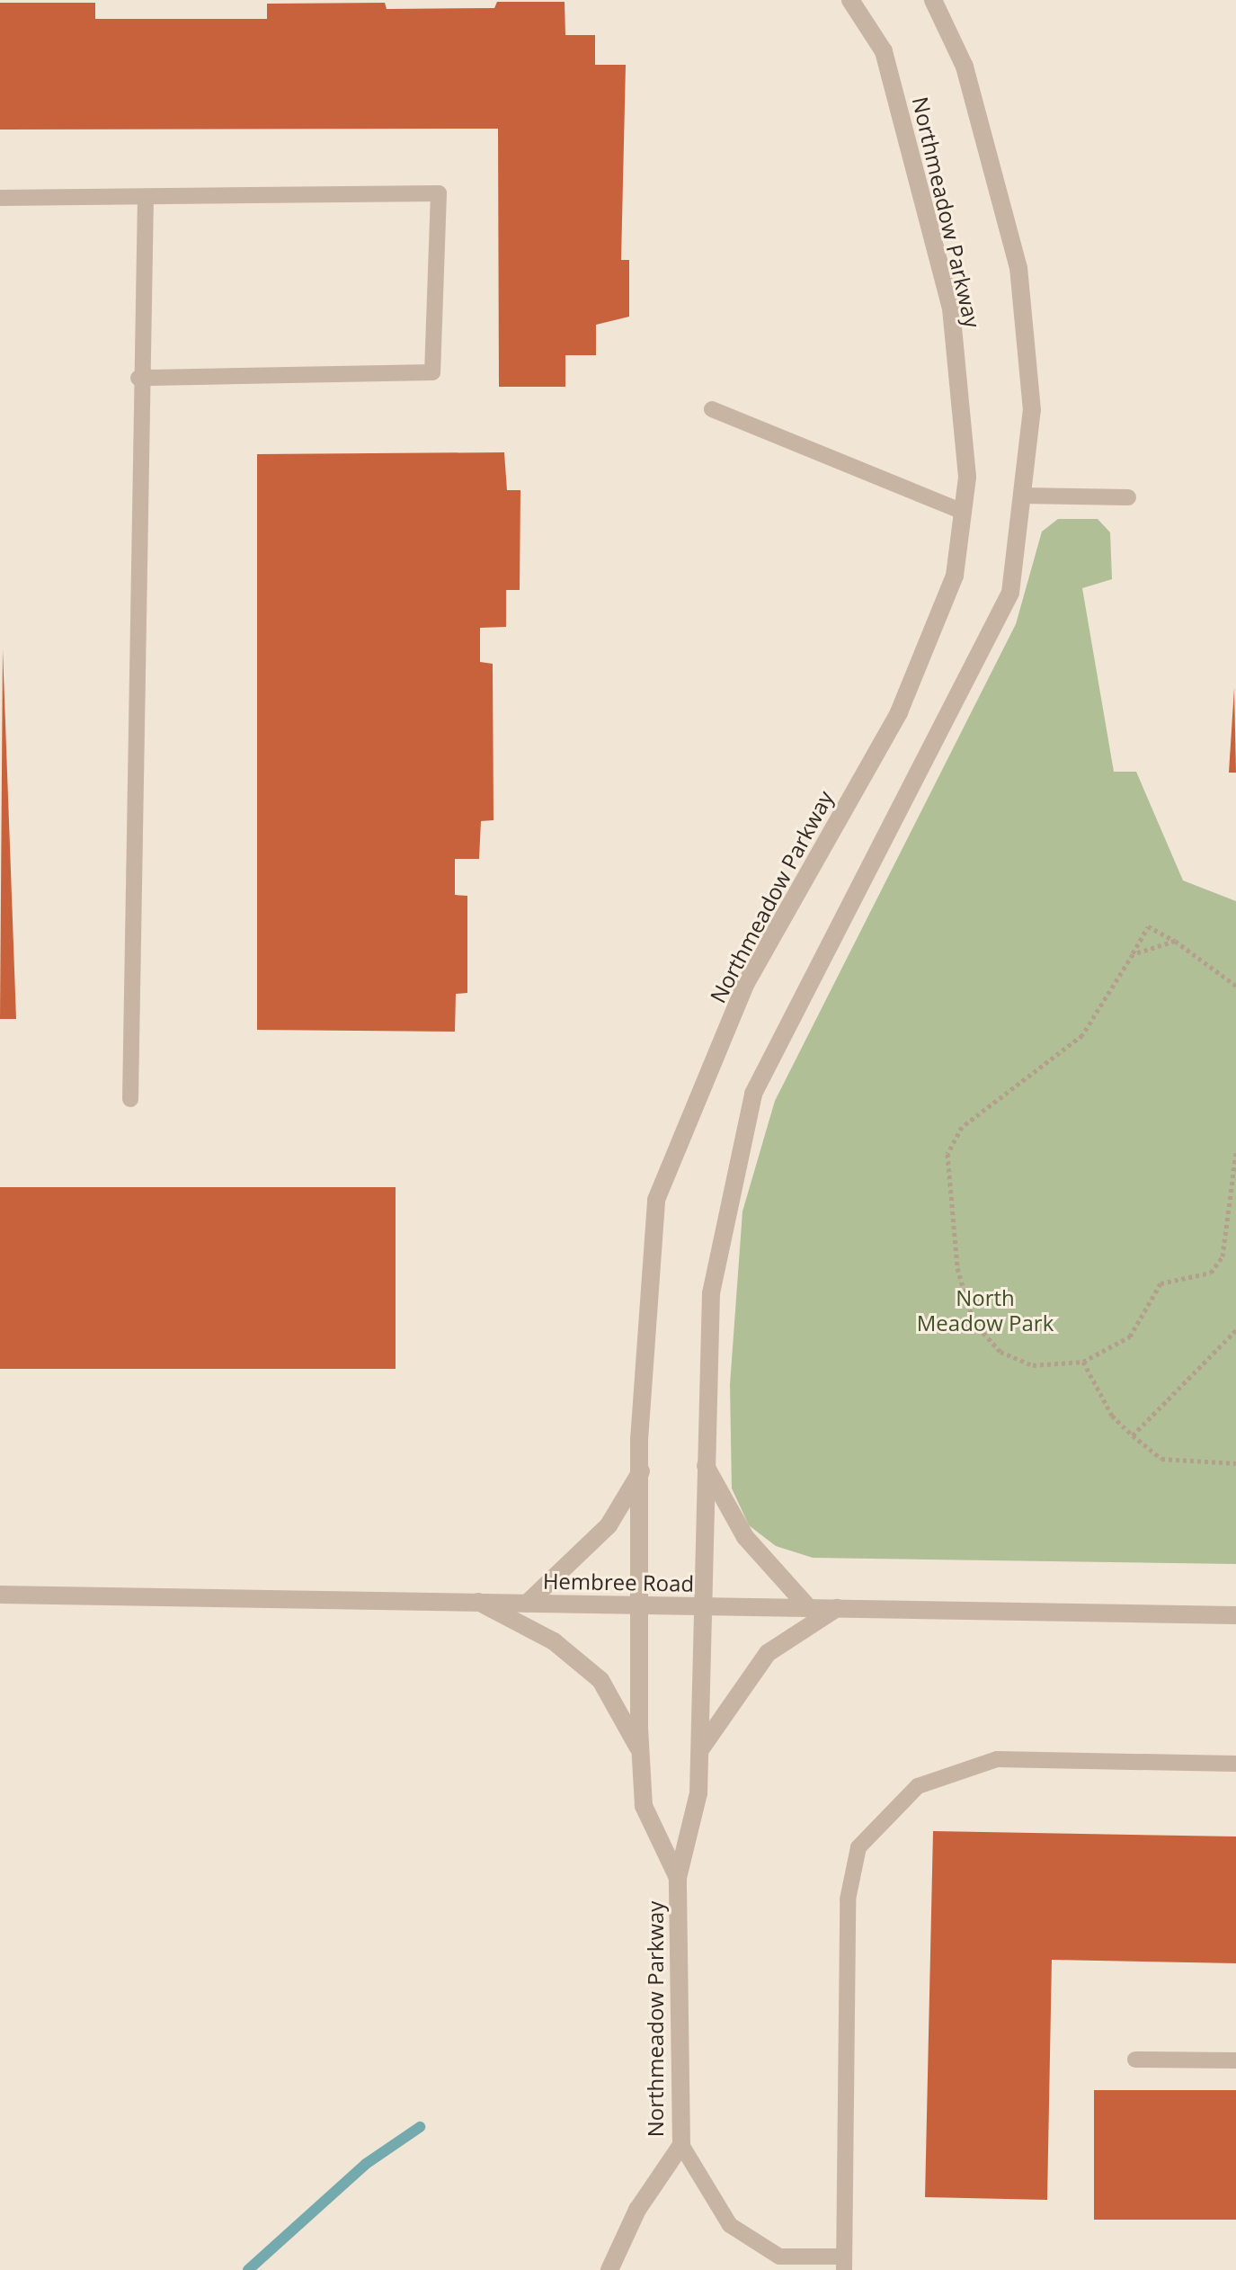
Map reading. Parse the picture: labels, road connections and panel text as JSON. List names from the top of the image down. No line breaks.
{"streets":{"street":["Northmeadow Parkway","Hembree Road"]},"crossings":[["Northmeadow Parkway","Hembree Road"]],"parks":["North Meadow Park"]}
